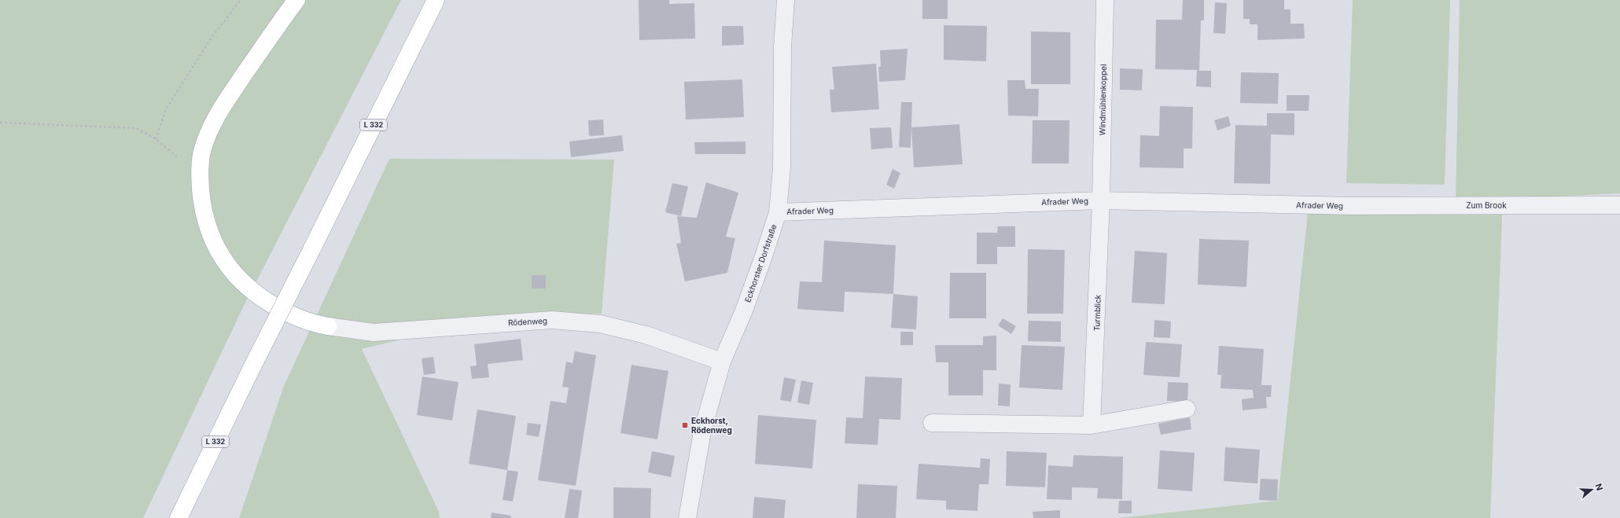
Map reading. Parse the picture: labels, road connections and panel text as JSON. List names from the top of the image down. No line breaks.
{"streets":{"main road":["L 332"],"street":["Windmühlenkoppel","Afrader Weg","Zum Brook","Eckhorster Dorfstraße","Turmblick","Rödenweg"]},"crossings":[["Windmühlenkoppel","Afrader Weg"],["Windmühlenkoppel","Turmblick"],["Afrader Weg","Zum Brook"],["Afrader Weg","Eckhorster Dorfstraße"],["Afrader Weg","Turmblick"],["Eckhorster Dorfstraße","Rödenweg"]],"places":{"transit":["Eckhorst, Rödenweg"]},"north":"right"}
